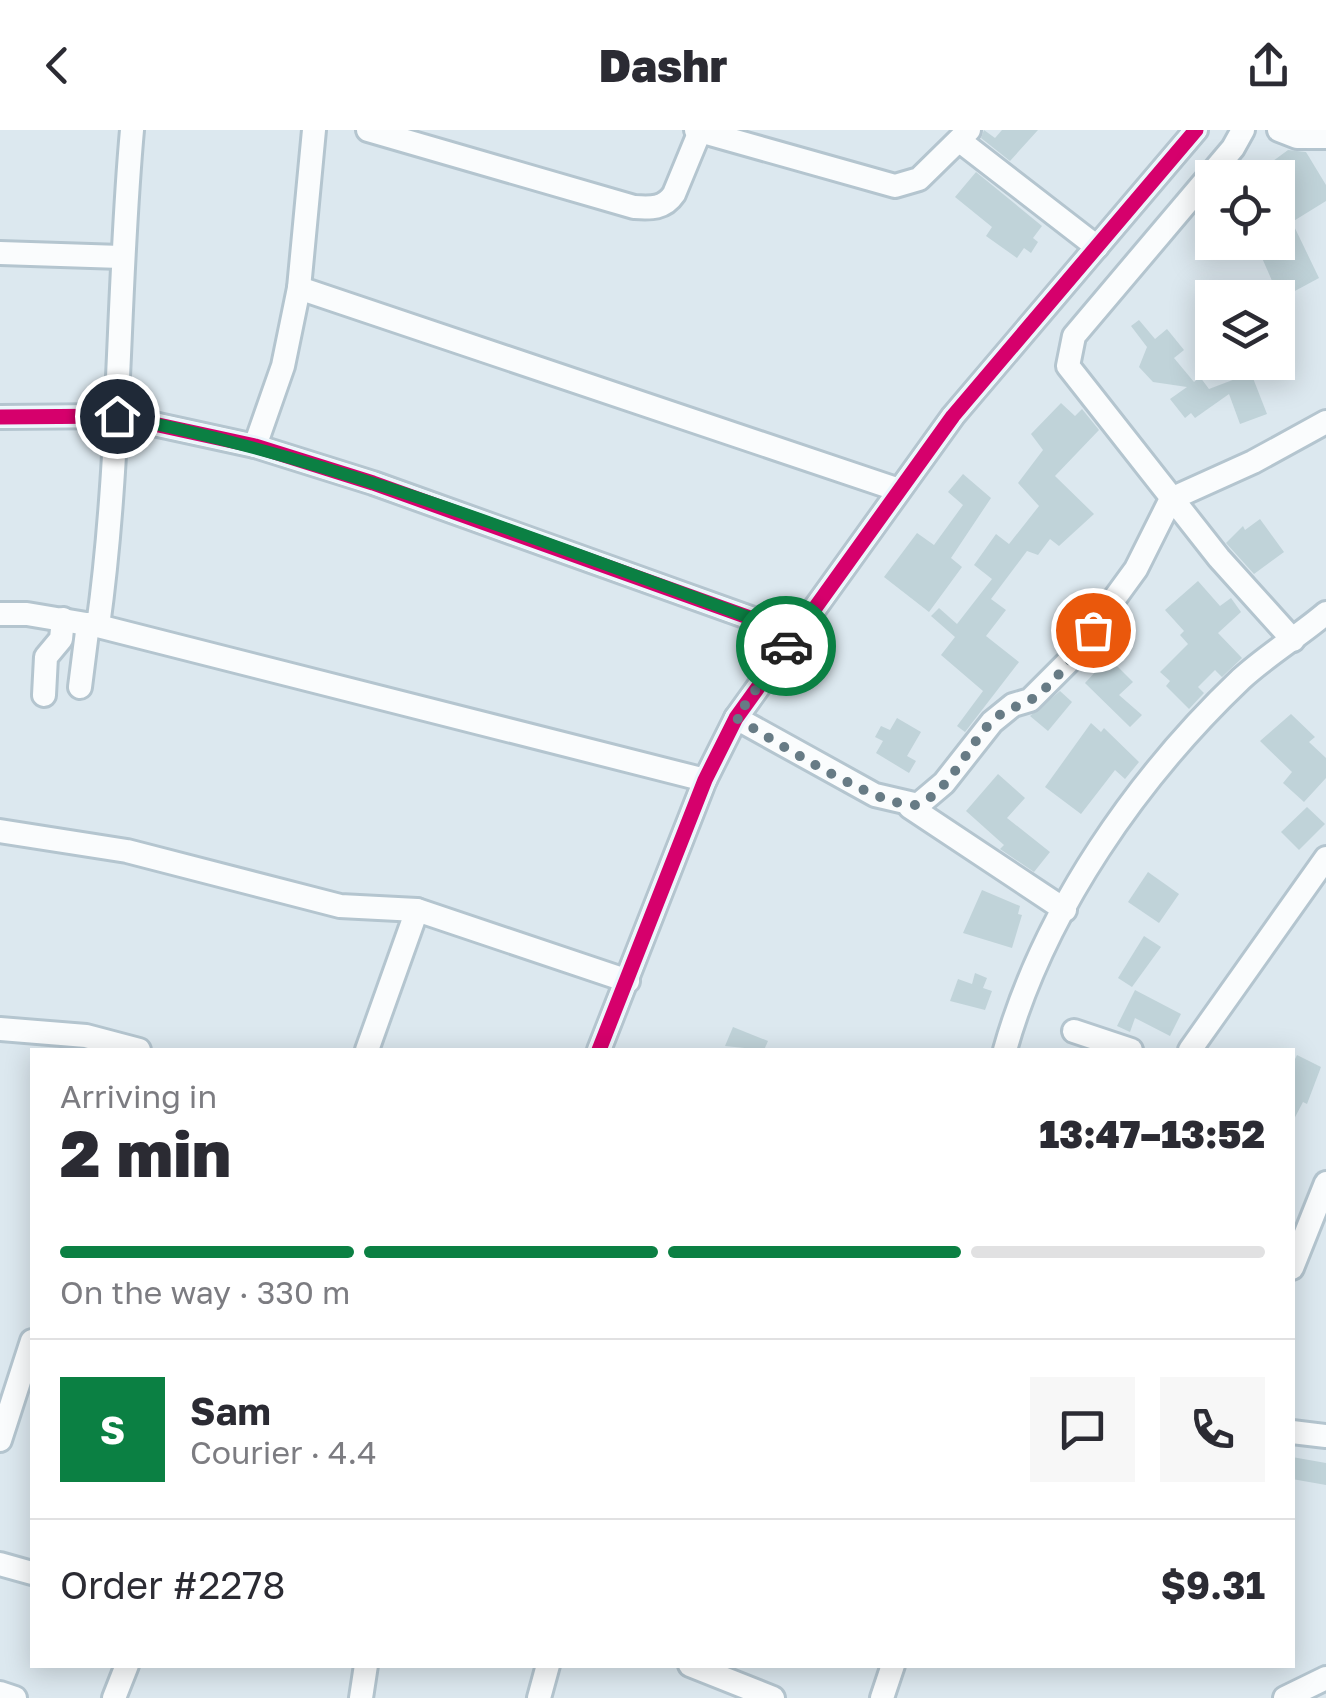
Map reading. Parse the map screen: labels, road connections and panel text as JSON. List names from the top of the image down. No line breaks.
{"page":{"header":"Dashr","heading":["2 min","Arriving in","13:47–13:52"],"panel":["Sam","Courier · 4.4","Order #2278","$9.31"],"bar":"On the way · 330 m","round":"S"}}
